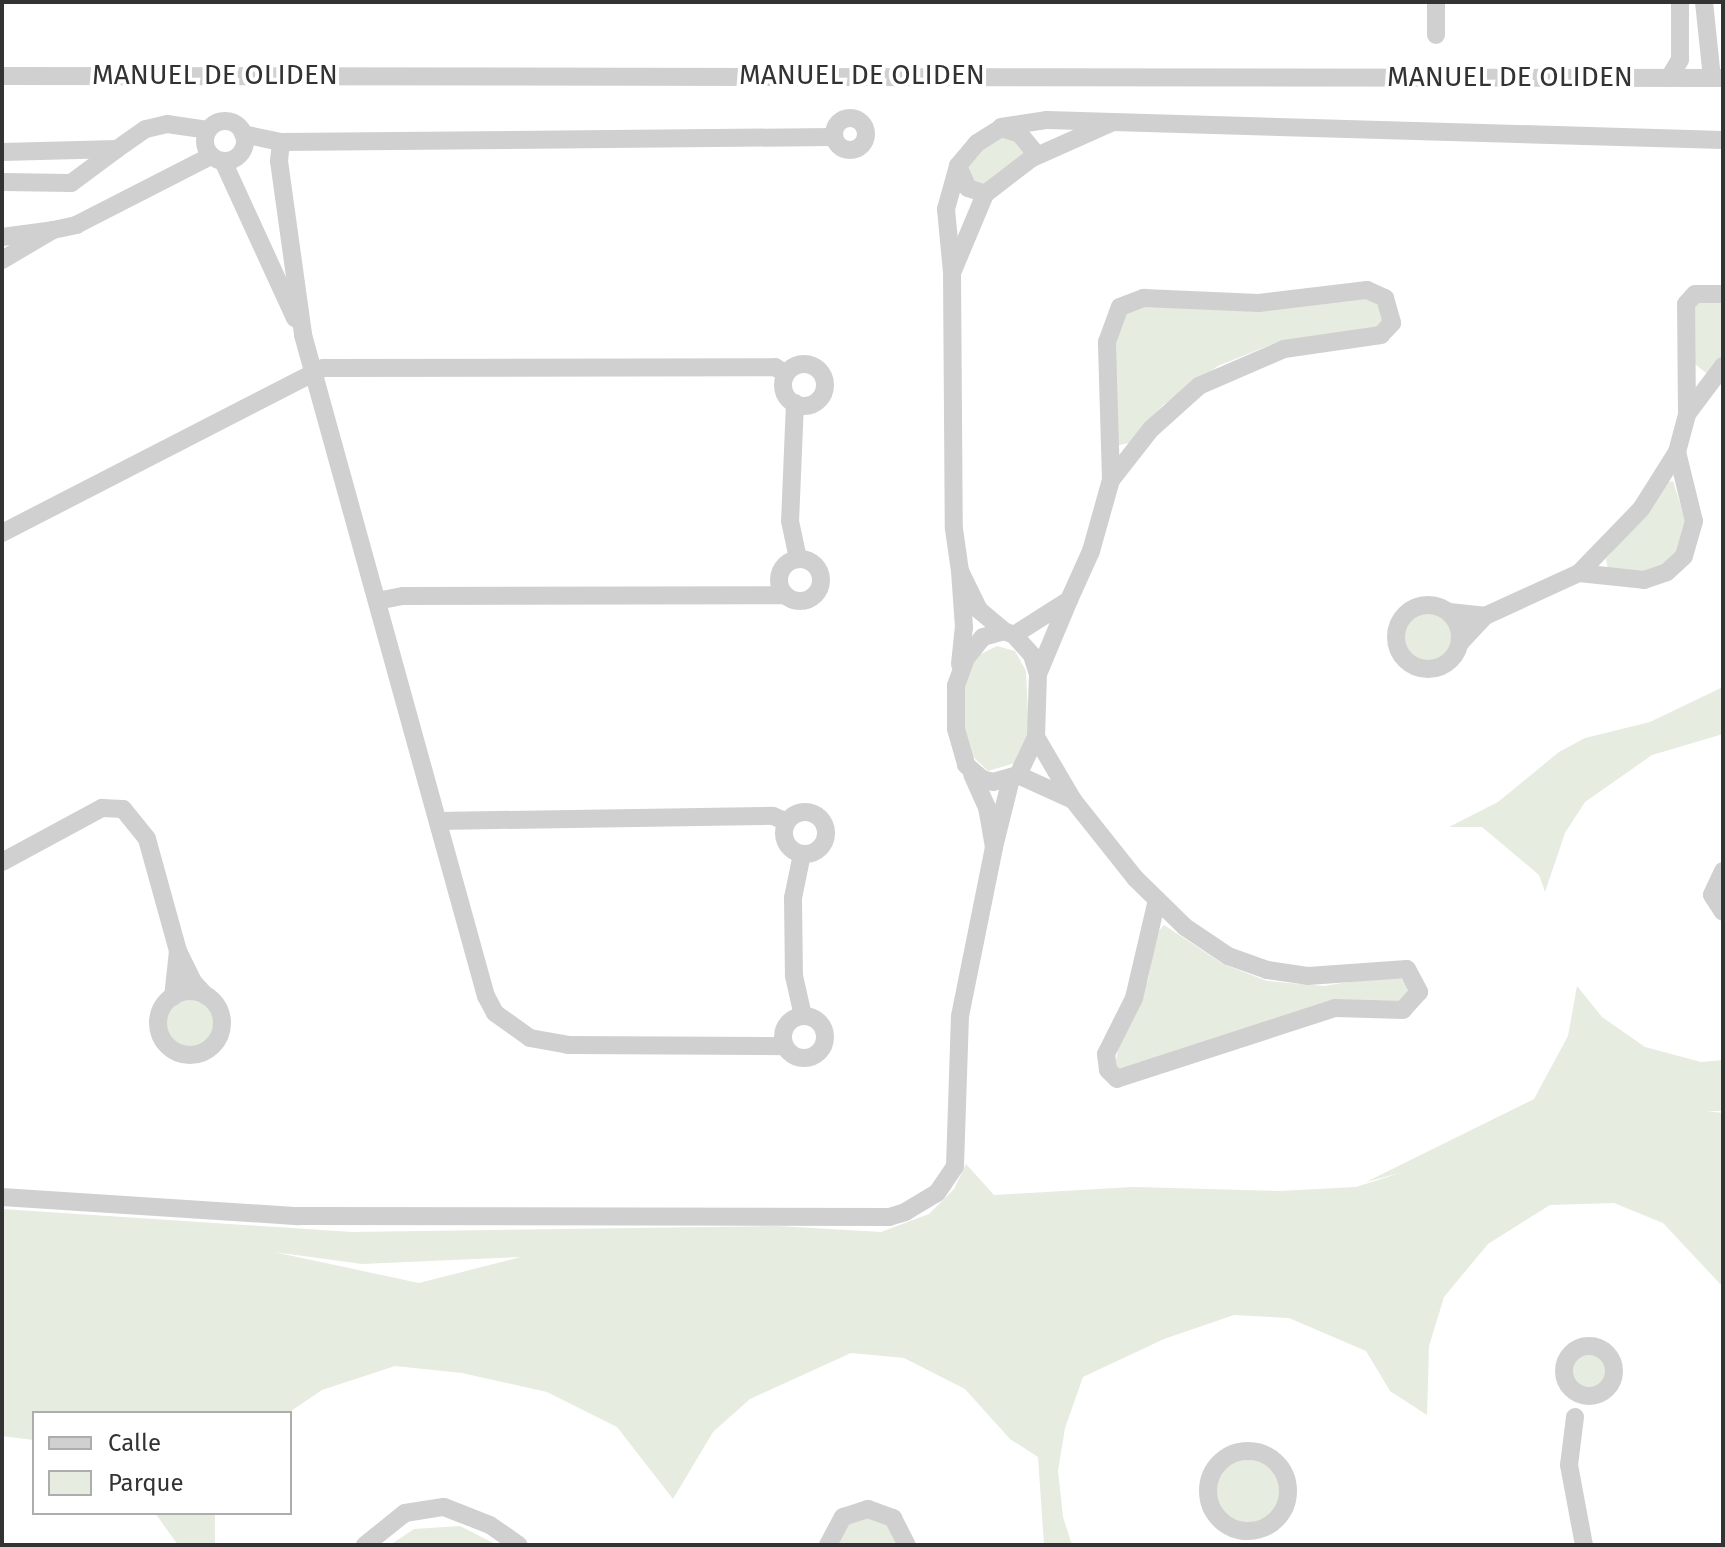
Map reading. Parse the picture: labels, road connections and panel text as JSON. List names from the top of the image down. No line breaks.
{"streets":{"street":["MANUEL DE OLIDEN"]},"legend":["Calle","Parque"]}
